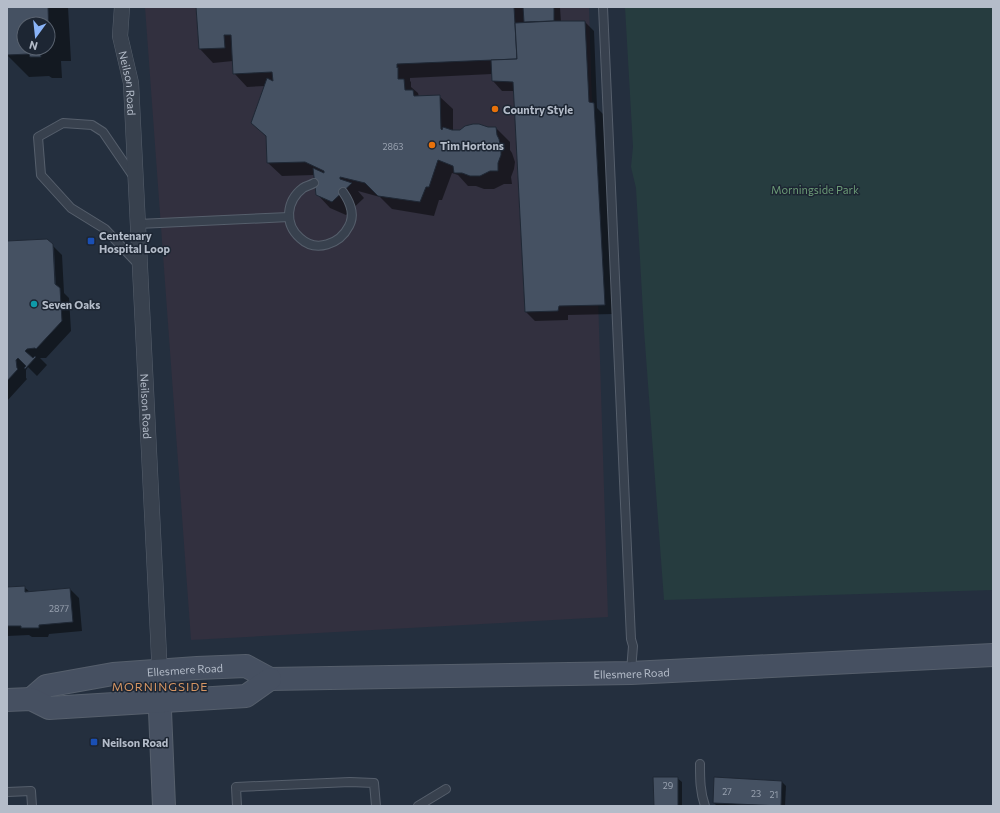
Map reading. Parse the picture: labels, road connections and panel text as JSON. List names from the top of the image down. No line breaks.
{"streets":{"main road":["Neilson Road","Ellesmere Road"]},"crossings":[["Neilson Road","Ellesmere Road"]],"districts":["MORNINGSIDE"],"parks":["Morningside Park"],"places":{"other":["Country Style","Tim Hortons","Seven Oaks"],"transit":["Centenary Hospital Loop","Neilson Road"]},"house_numbers":["2863","2877","29","27","23","21"],"north":"bottom"}
